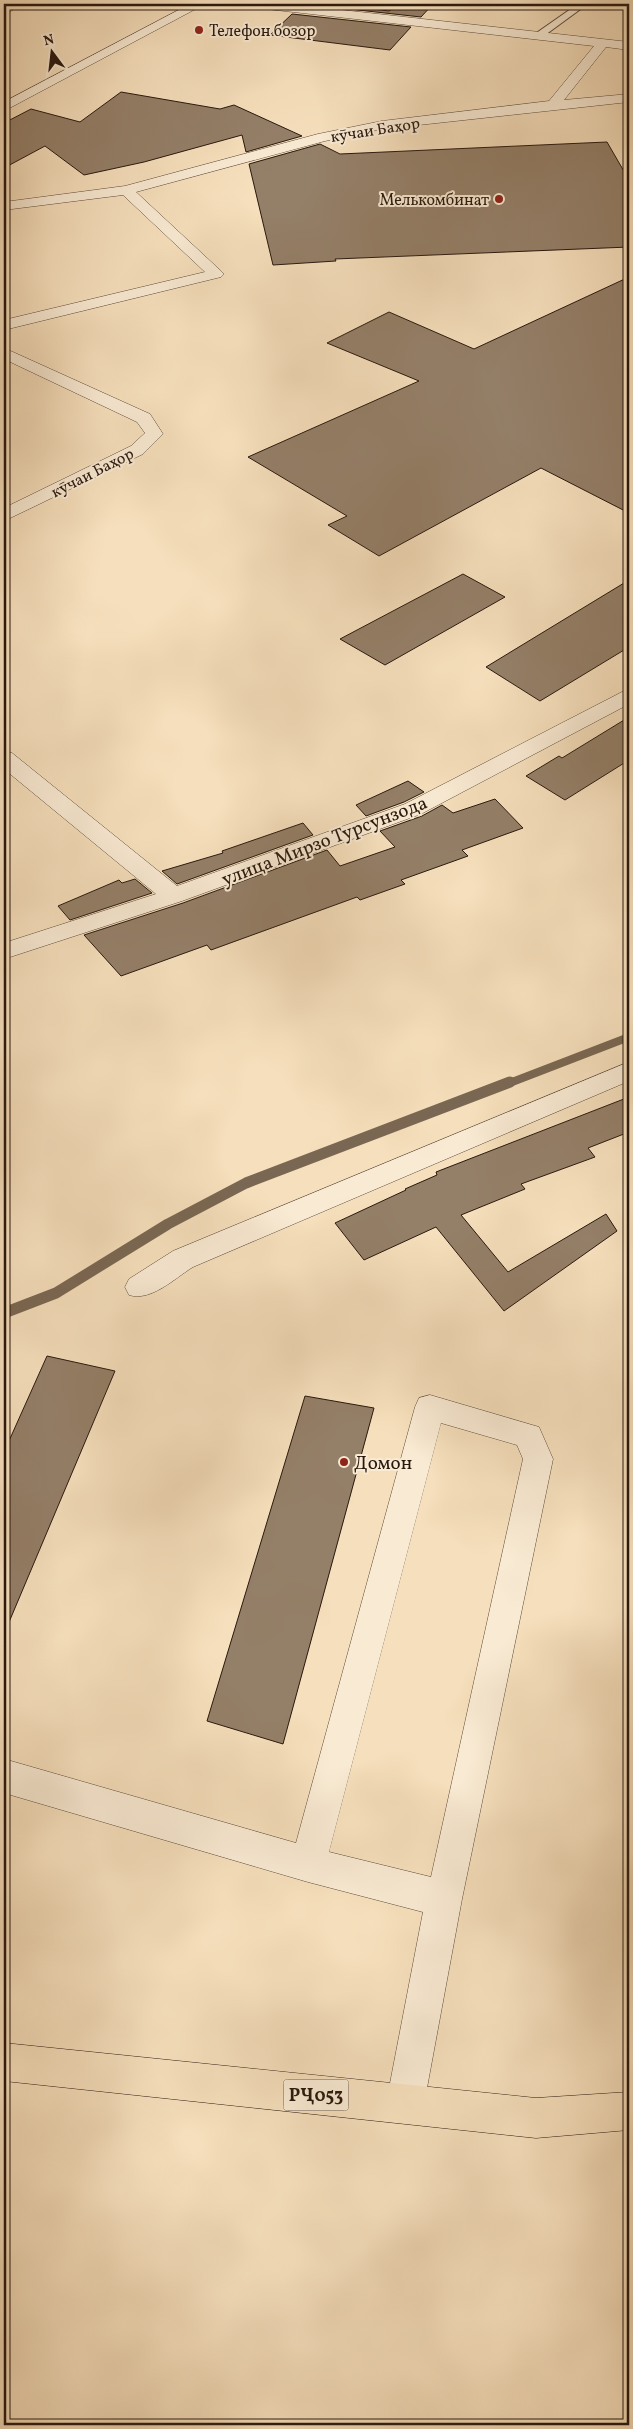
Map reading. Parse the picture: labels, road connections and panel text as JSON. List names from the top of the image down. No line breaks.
{"streets":{"main road":["РҶ053"],"street":["кӯчаи Баҳор","улица Мирзо Турсунзода"]},"places":["Телефон бозор","Мелькомбинат","Домон"],"north":"top"}
